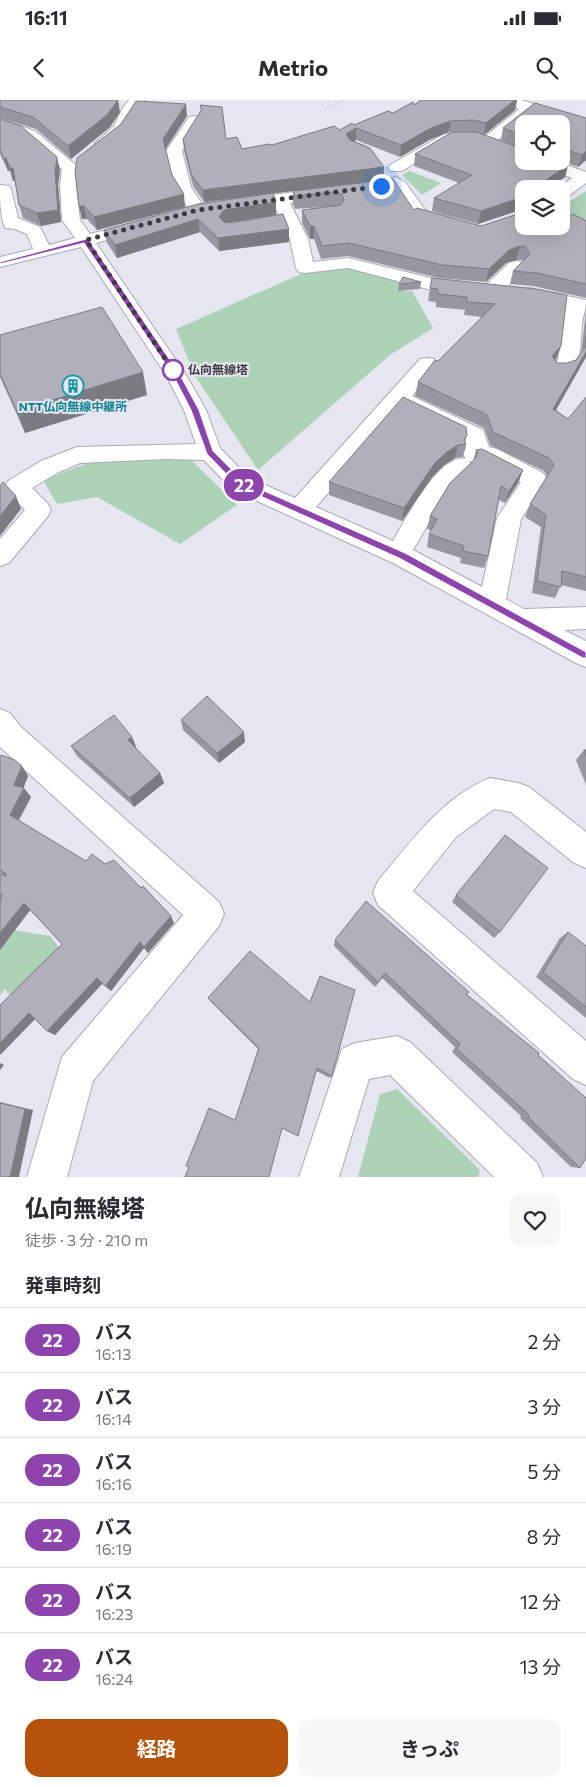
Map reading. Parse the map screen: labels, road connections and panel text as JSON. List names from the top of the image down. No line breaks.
{"places":{"other":["仏向無線塔"],"building":["NTT仏向無線中継所"]},"lines":["bus line 22"],"page":{"status":"16:11","header":"Metrio","on_map":"22","heading":[["仏向無線塔","徒歩 · 3 分 · 210 m"],"発車時刻"],"list":[{"mark":"22","name":"バス","note":"16:13","value":"2 分"},{"mark":"22","name":"バス","note":"16:14","value":"3 分"},{"mark":"22","name":"バス","note":"16:16","value":"5 分"},{"mark":"22","name":"バス","note":"16:19","value":"8 分"},{"mark":"22","name":"バス","note":"16:23","value":"12 分"},{"mark":"22","name":"バス","note":"16:24","value":"13 分"}],"buttons":["経路","きっぷ"]}}
